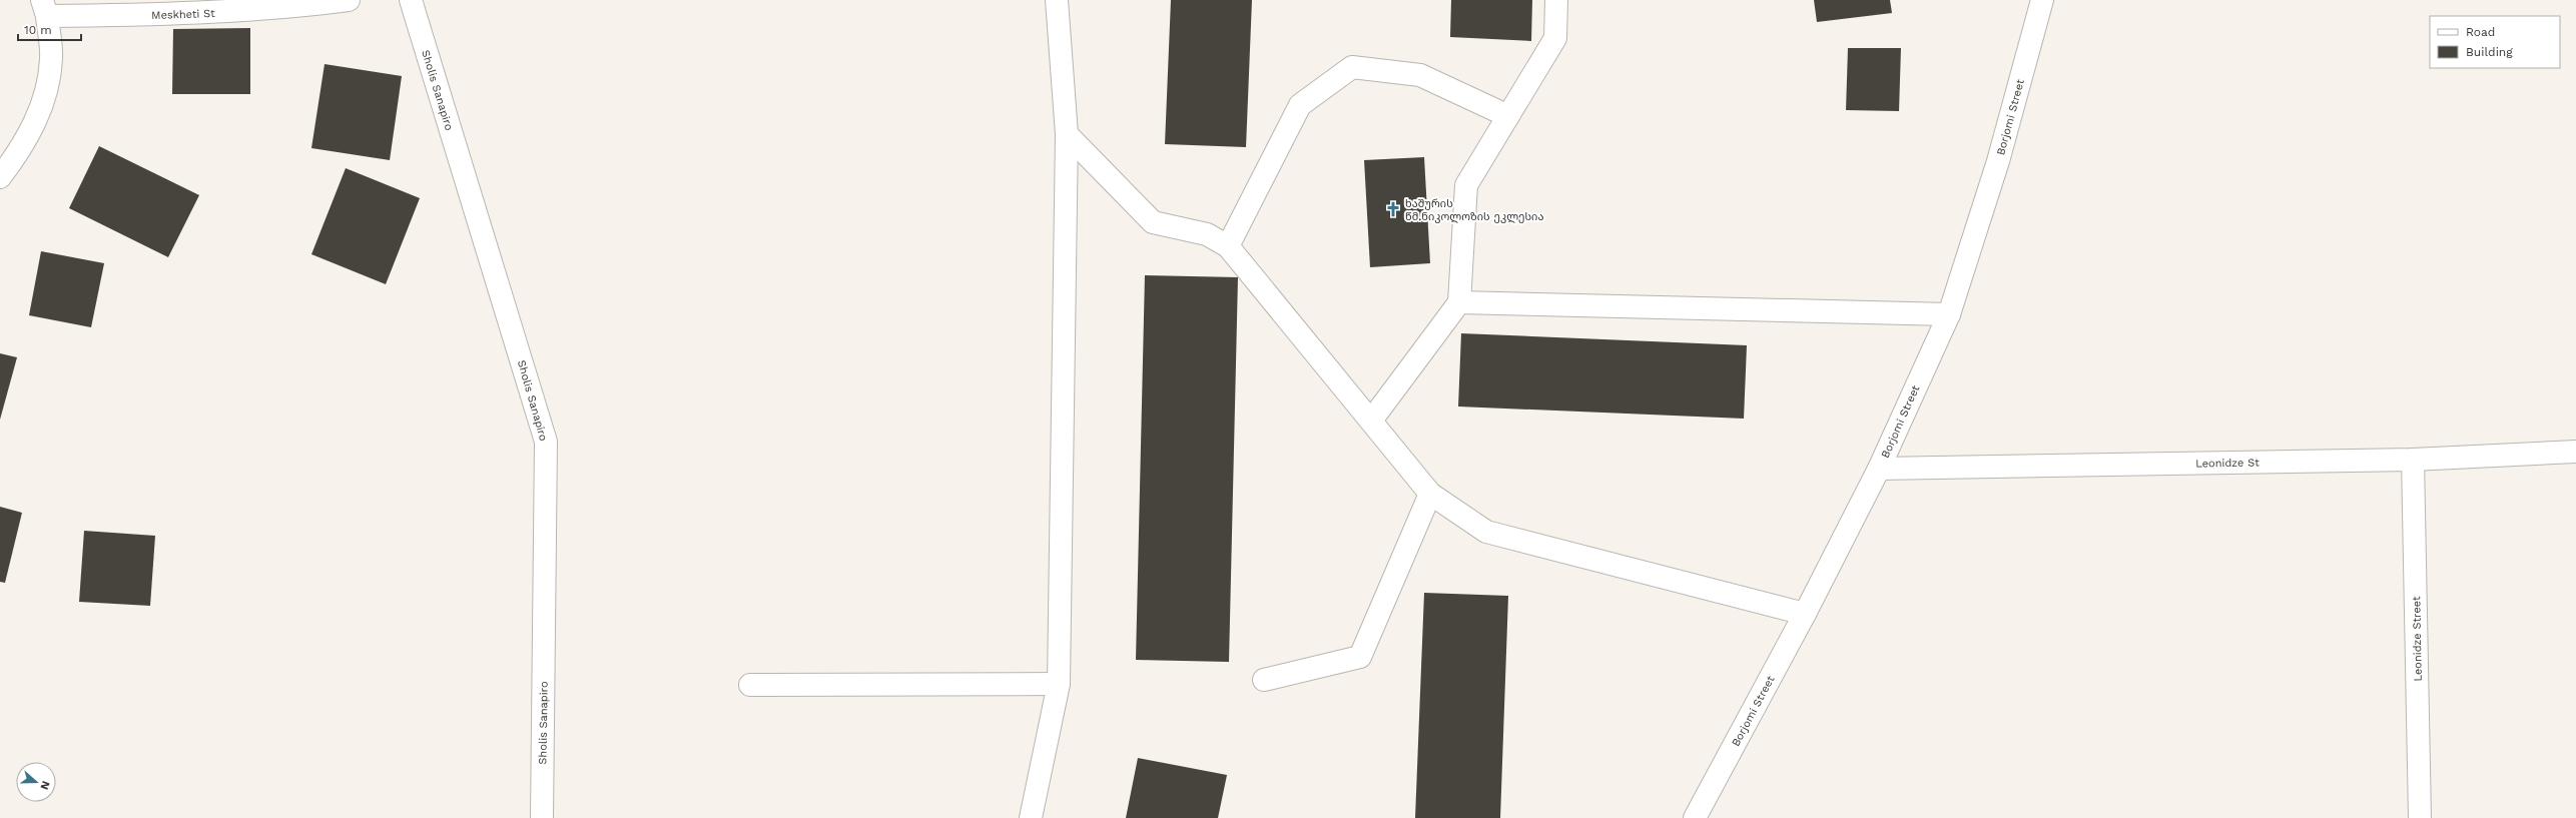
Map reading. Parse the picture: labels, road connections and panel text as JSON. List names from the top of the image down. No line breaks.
{"streets":{"main road":["Meskheti St","Sholis Sanapiro","Borjomi Street","Leonidze St","Leonidze Street"]},"crossings":[["Borjomi Street","Leonidze St"],["Leonidze St","Leonidze Street"]],"places":{"church":["ხაშურის წმ.ნიკოლოზის ეკლესია"]},"legend":["Road","Building"],"scale_bar":"10 m","north":"right"}
